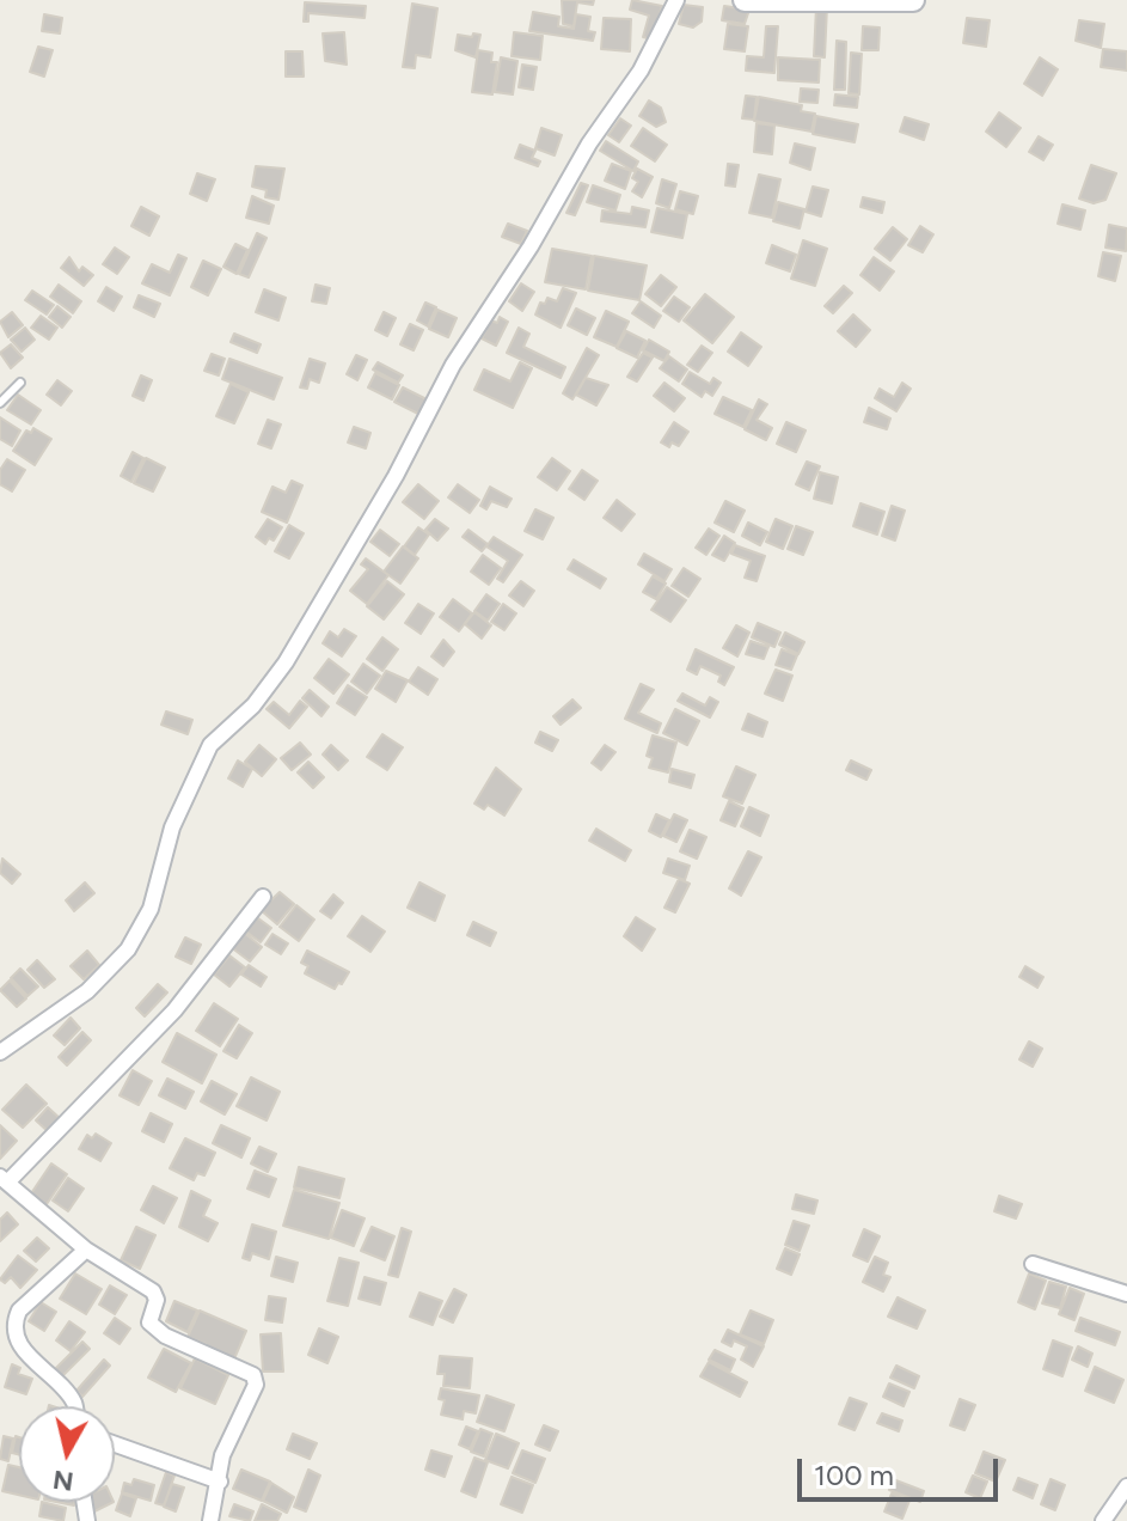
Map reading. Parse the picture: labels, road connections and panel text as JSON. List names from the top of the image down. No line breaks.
{"scale_bar":"100 m","north":"bottom"}
